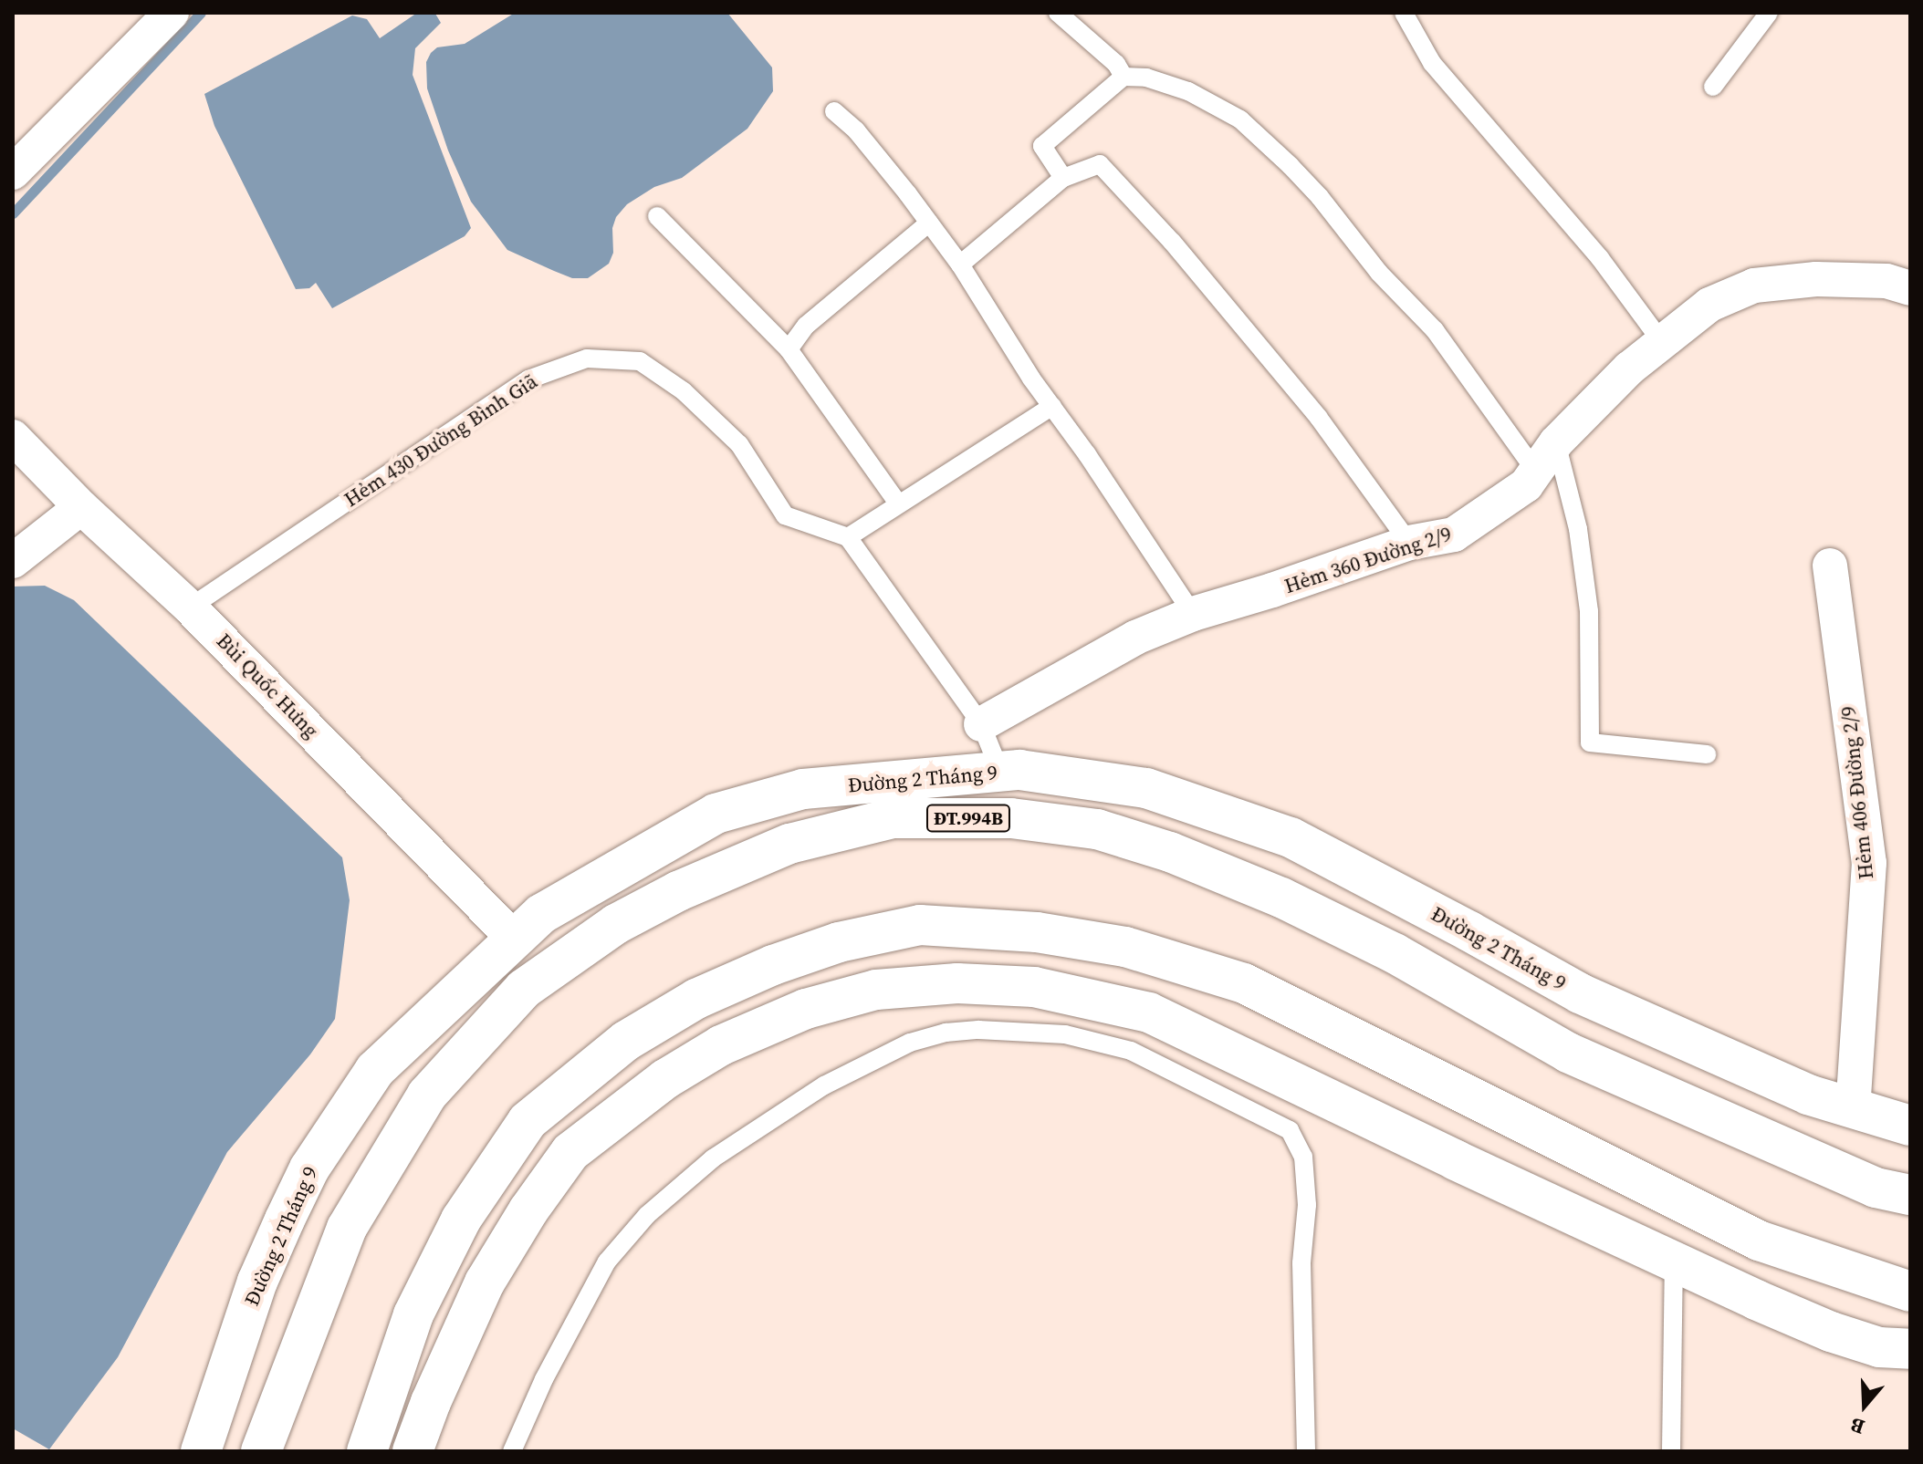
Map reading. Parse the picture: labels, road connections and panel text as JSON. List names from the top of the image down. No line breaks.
{"streets":{"main road":["Đường 2 Tháng 9","ĐT.994B"],"street":["Hẻm 360 Đường 2/9","Bùi Quốc Hưng","Hẻm 406 Đường 2/9"],"lane":["Hẻm 430 Đường Bình Giã"]},"crossings":[["Hẻm 430 Đường Bình Giã","Bùi Quốc Hưng"],["Bùi Quốc Hưng","Đường 2 Tháng 9"],["Đường 2 Tháng 9","Hẻm 406 Đường 2/9"]],"north":"bottom"}
